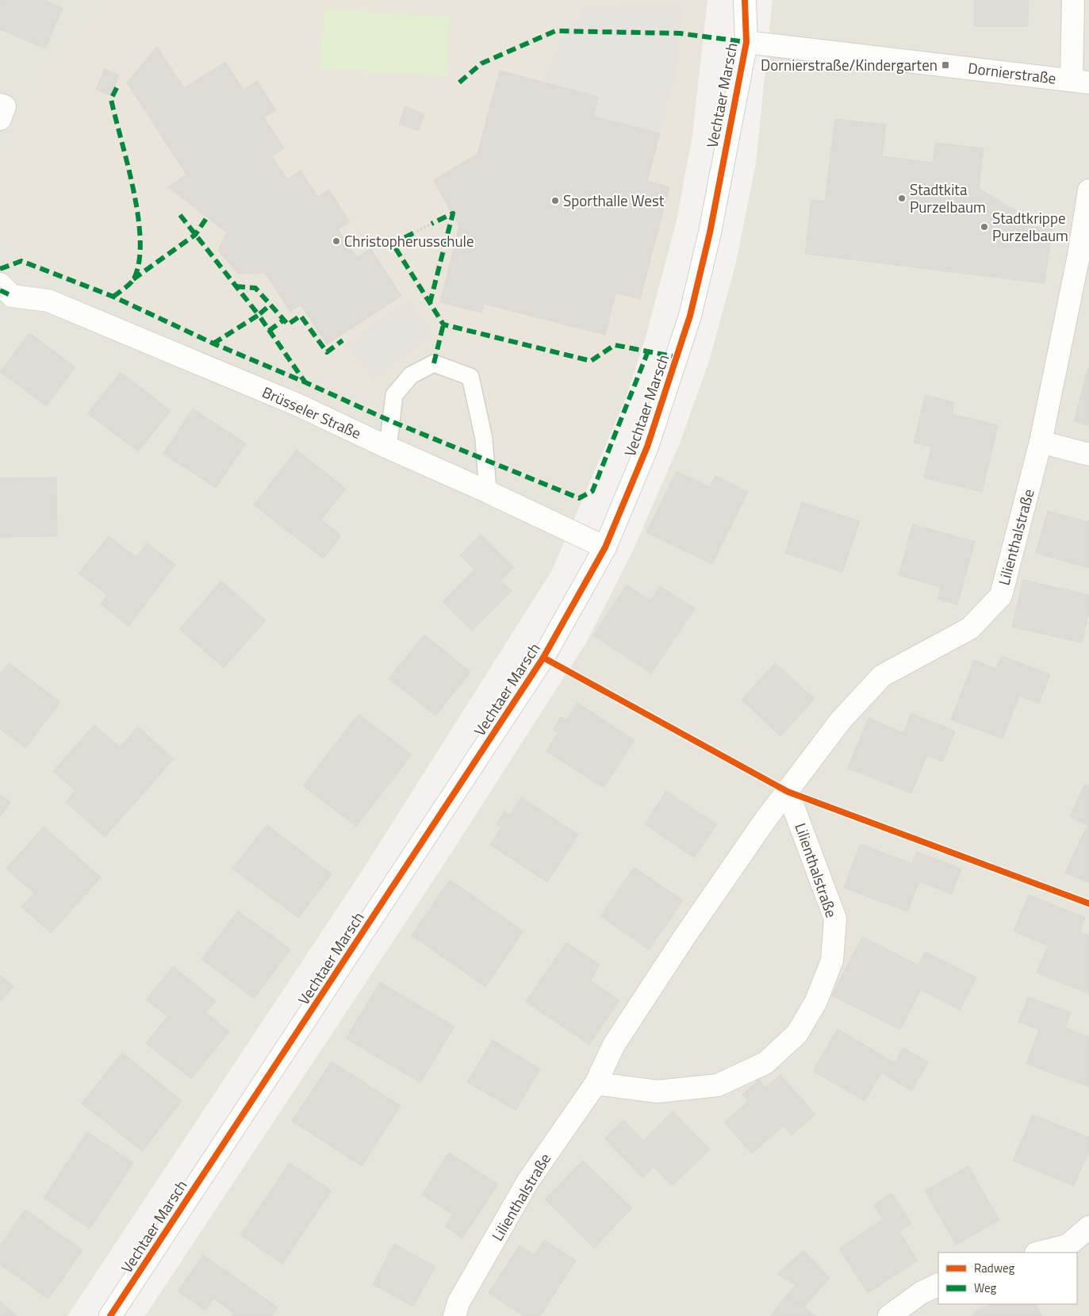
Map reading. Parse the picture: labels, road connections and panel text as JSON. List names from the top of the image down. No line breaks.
{"streets":{"street":["Dornierstraße","Vechtaer Marsch","Brüsseler Straße","Lilienthalstraße"]},"crossings":[["Dornierstraße","Vechtaer Marsch"],["Vechtaer Marsch","Brüsseler Straße"]],"places":{"transit":["Dornierstraße/Kindergarten"],"other":["Stadtkita Purzelbaum","Sporthalle West","Stadtkrippe Purzelbaum","Christopherusschule"]},"legend":["Radweg","Weg"]}
